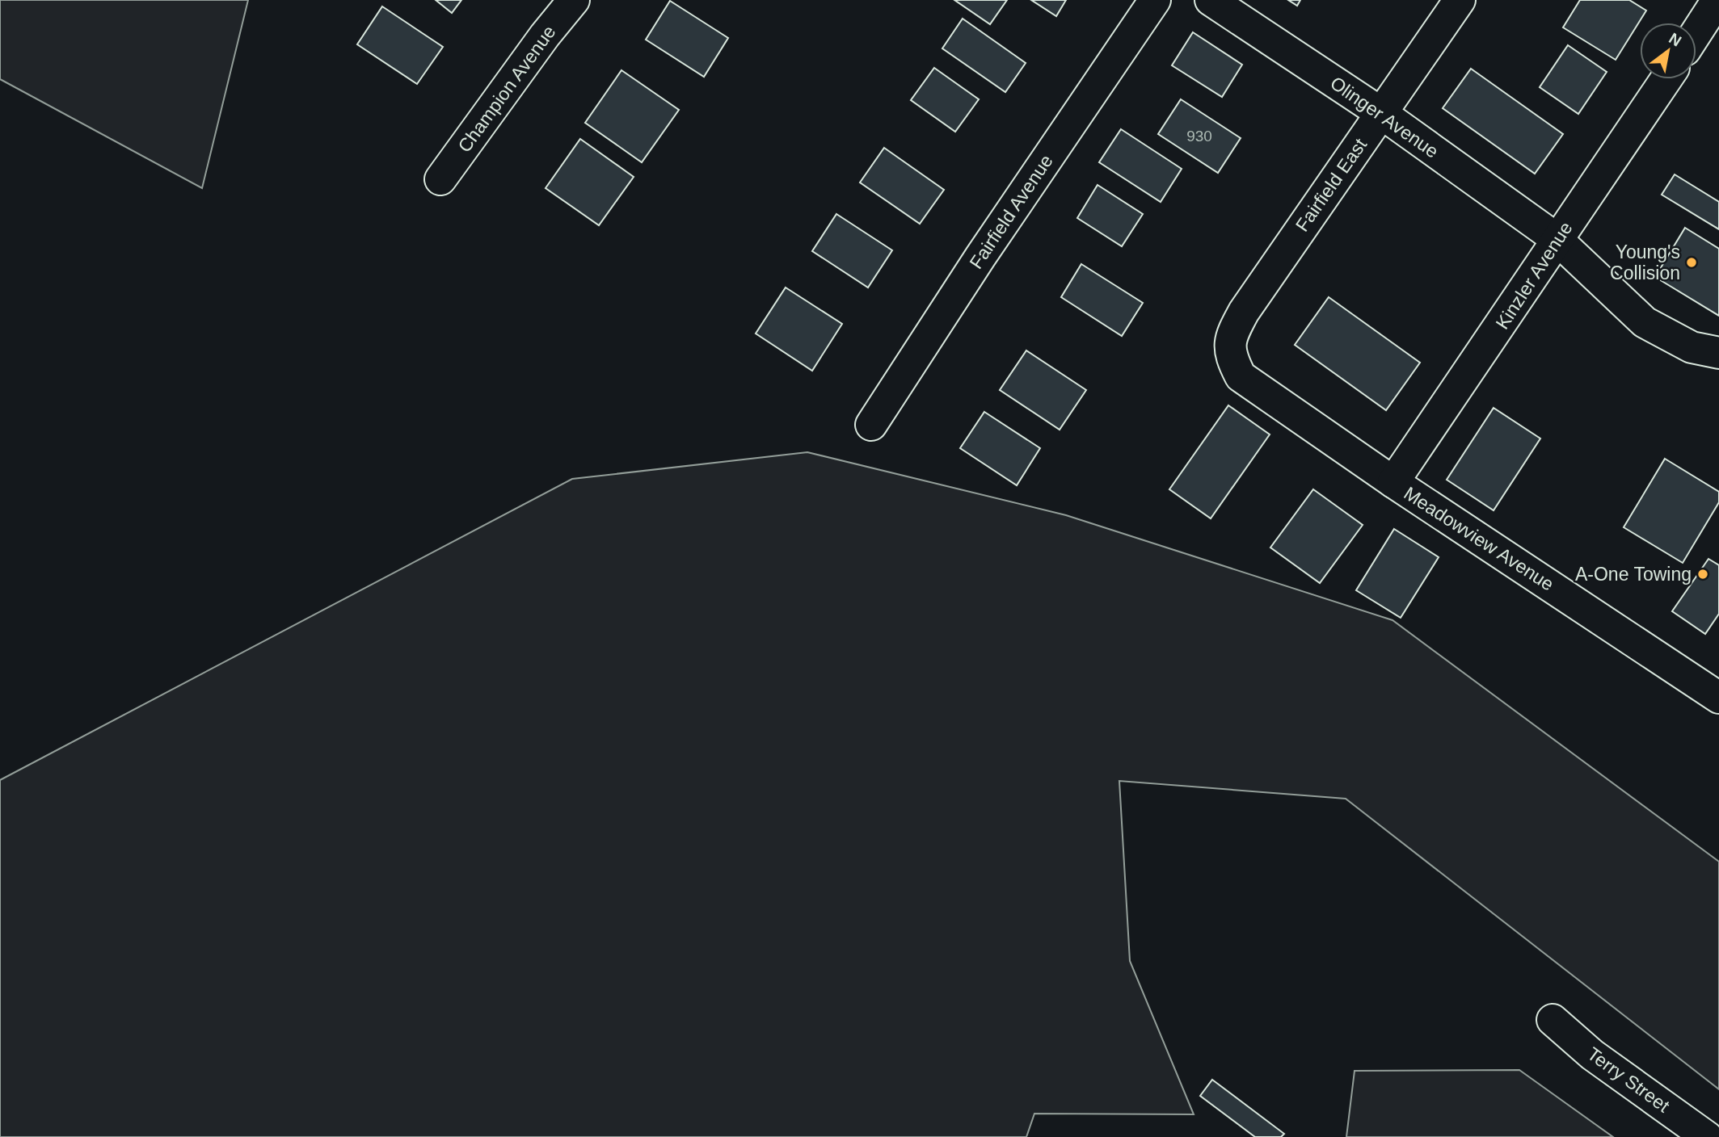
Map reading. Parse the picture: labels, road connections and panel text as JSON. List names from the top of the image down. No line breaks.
{"streets":{"street":["Champion Avenue","Olinger Avenue","Fairfield East","Fairfield Avenue","Kinzler Avenue","Meadowview Avenue","Terry Street"]},"crossings":[["Olinger Avenue","Fairfield East"],["Olinger Avenue","Kinzler Avenue"],["Fairfield East","Meadowview Avenue"],["Kinzler Avenue","Meadowview Avenue"]],"places":["Young's Collision","A-One Towing"],"house_numbers":["930"],"north":"top right"}
